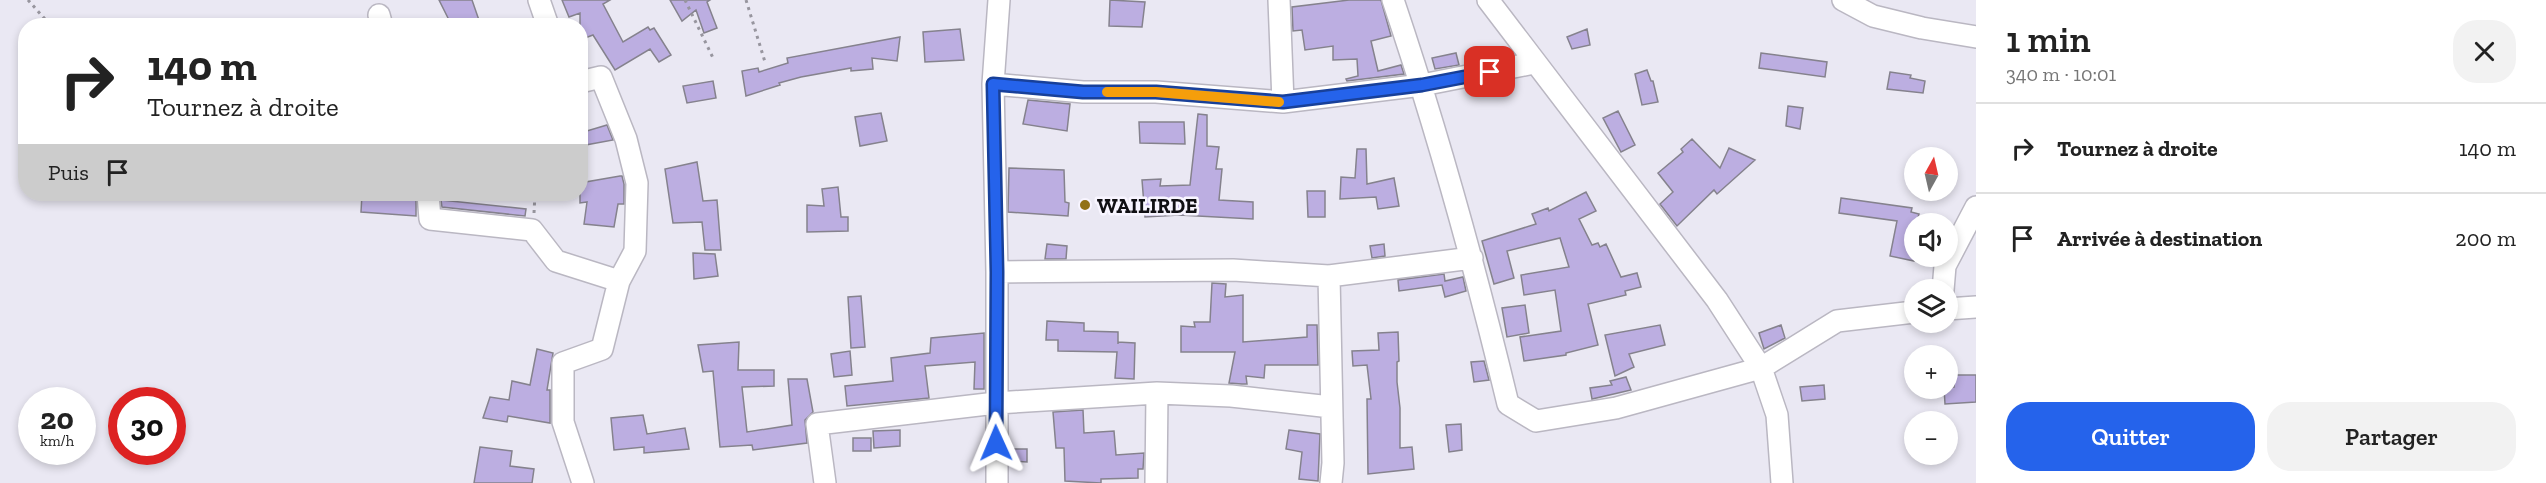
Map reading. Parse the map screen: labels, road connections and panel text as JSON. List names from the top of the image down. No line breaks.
{"places":["WAILIRDE"],"north":"top","page":{"heading":["1 min","340 m · 10:01"],"turn":["140 m","Tournez à droite"],"list":[{"name":"Tournez à droite","value":"140 m"},{"name":"Arrivée à destination","value":"200 m"}],"then":"Puis","map_buttons":["+","−"],"speed":"20 km/h","limit":"30","buttons":["Quitter","Partager"]}}
